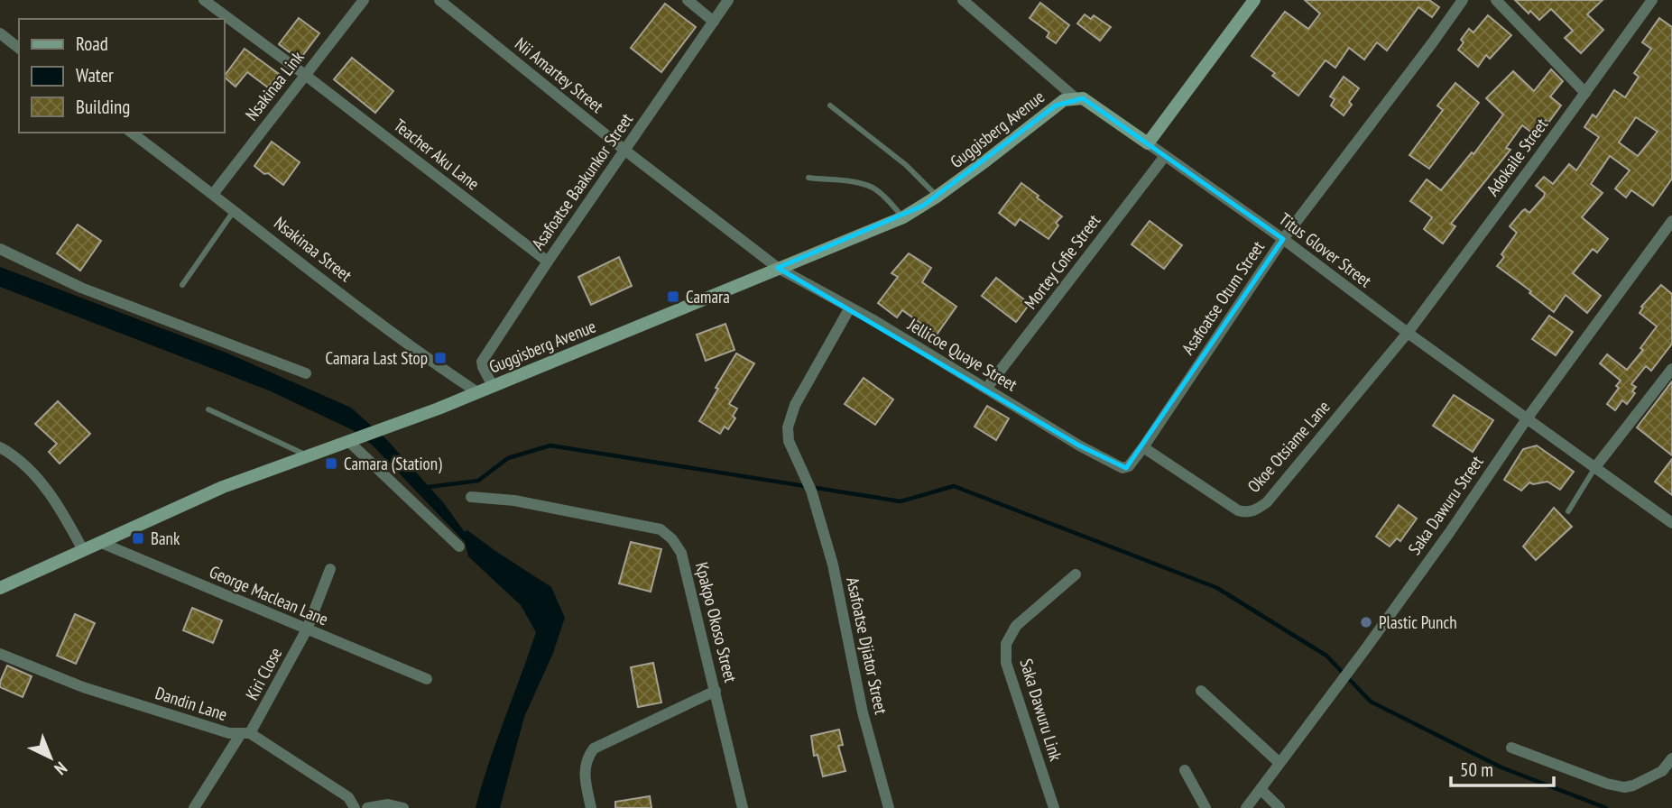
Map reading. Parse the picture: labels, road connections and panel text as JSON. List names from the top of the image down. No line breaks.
{"streets":{"main road":["Guggisberg Avenue","Titus Glover Street"],"street":["Nii Amartey Street","Nsakinaa Link","Teacher Aku Lane","Adokaile Street","Asafoatse Baakunkor Street","Nsakinaa Street","Mortey Cofie Street","Asafoatse Otum Street","Jellicoe Quaye Street","Okoe Otsiame Lane","Saka Dawuru Street","George Maclean Lane","Kpakpo Okoso Street","Asafoatse Djiator Street","Kiri Close","Dandin Lane","Saka Dawuru Link"]},"crossings":[["Nii Amartey Street","Guggisberg Avenue"],["Nii Amartey Street","Asafoatse Baakunkor Street"],["Nii Amartey Street","Jellicoe Quaye Street"],["Nsakinaa Link","Teacher Aku Lane"],["Nsakinaa Link","Nsakinaa Street"],["Guggisberg Avenue","Asafoatse Baakunkor Street"],["Guggisberg Avenue","Nsakinaa Street"],["Guggisberg Avenue","Titus Glover Street"],["Guggisberg Avenue","Jellicoe Quaye Street"],["Guggisberg Avenue","George Maclean Lane"],["Teacher Aku Lane","Asafoatse Baakunkor Street"],["Adokaile Street","Titus Glover Street"],["Adokaile Street","Okoe Otsiame Lane"],["Titus Glover Street","Mortey Cofie Street"],["Titus Glover Street","Asafoatse Otum Street"],["Titus Glover Street","Okoe Otsiame Lane"],["Titus Glover Street","Saka Dawuru Street"],["Mortey Cofie Street","Jellicoe Quaye Street"],["Asafoatse Otum Street","Jellicoe Quaye Street"],["Asafoatse Otum Street","Okoe Otsiame Lane"],["Jellicoe Quaye Street","Asafoatse Djiator Street"],["George Maclean Lane","Kiri Close"],["Kiri Close","Dandin Lane"]],"places":{"transit":["Camara","Camara Last Stop","Camara (Station)","Bank"],"other":["Plastic Punch"]},"legend":["Road","Water","Building"],"scale_bar":"50 m","north":"bottom right"}
